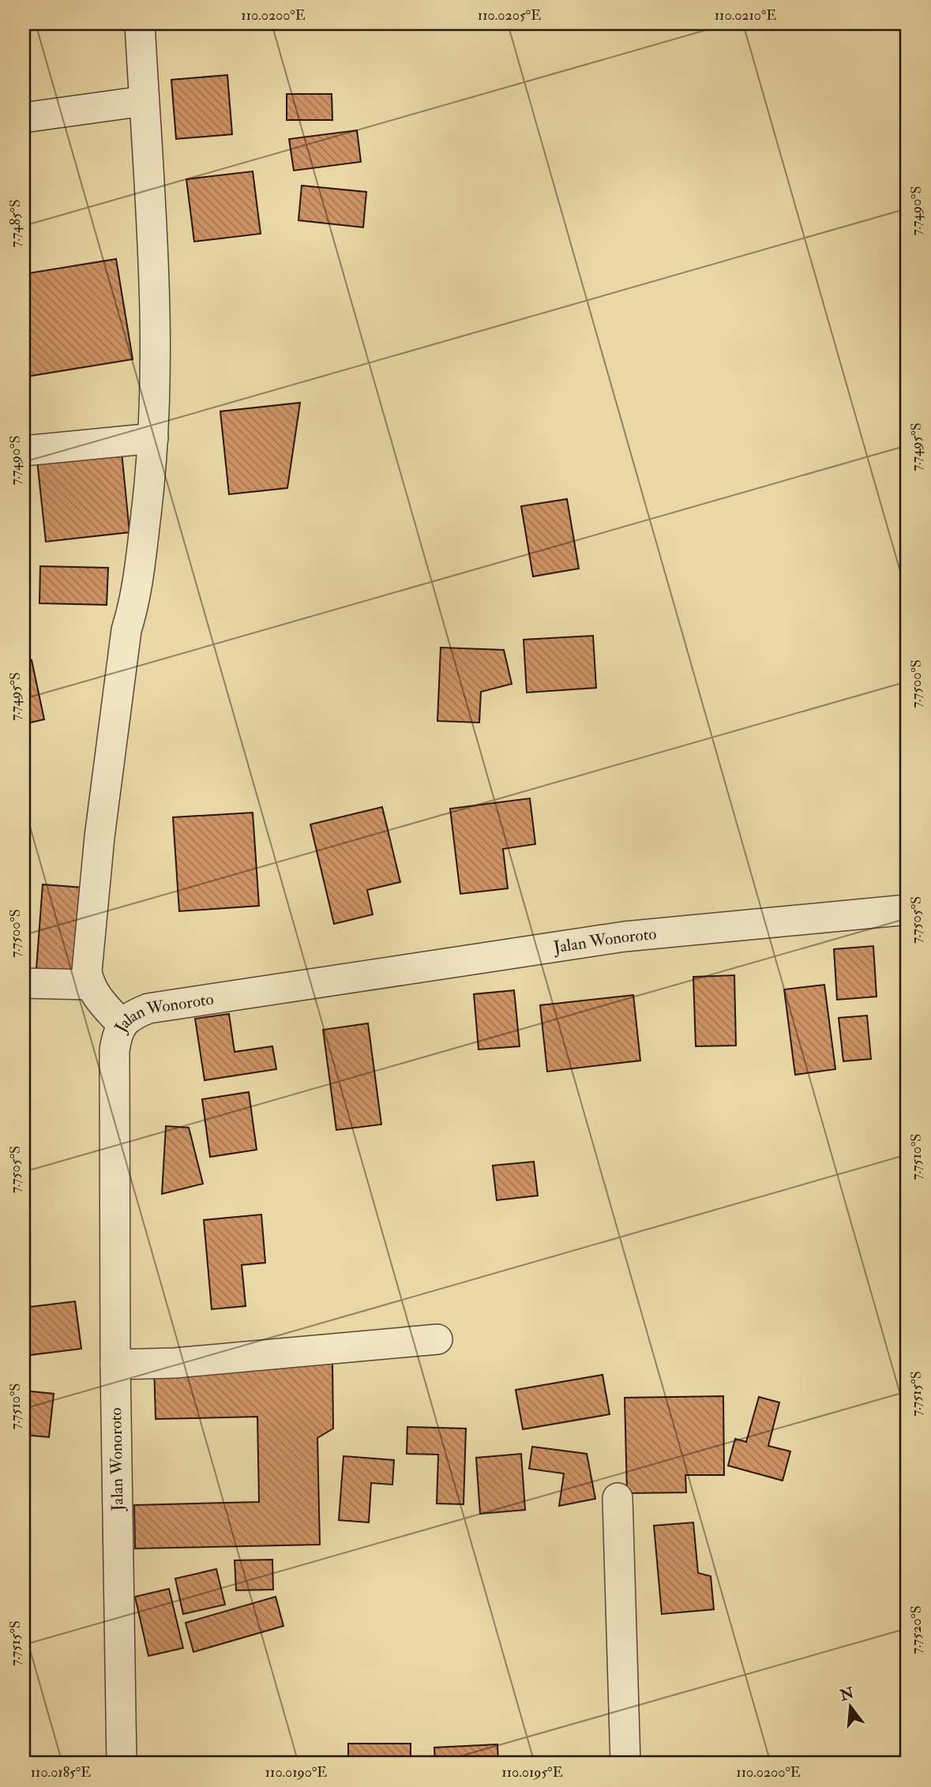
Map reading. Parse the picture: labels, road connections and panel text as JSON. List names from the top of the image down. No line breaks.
{"streets":{"street":["Jalan Wonoroto"]},"north":"top","coordinates":["110.0200°E","110.0205°E","110.0210°E","7.7490°S","7.7485°S","7.7495°S","7.7500°S","7.7505°S","7.7510°S","7.7515°S","7.7520°S","110.0185°E","110.0190°E","110.0195°E"]}
